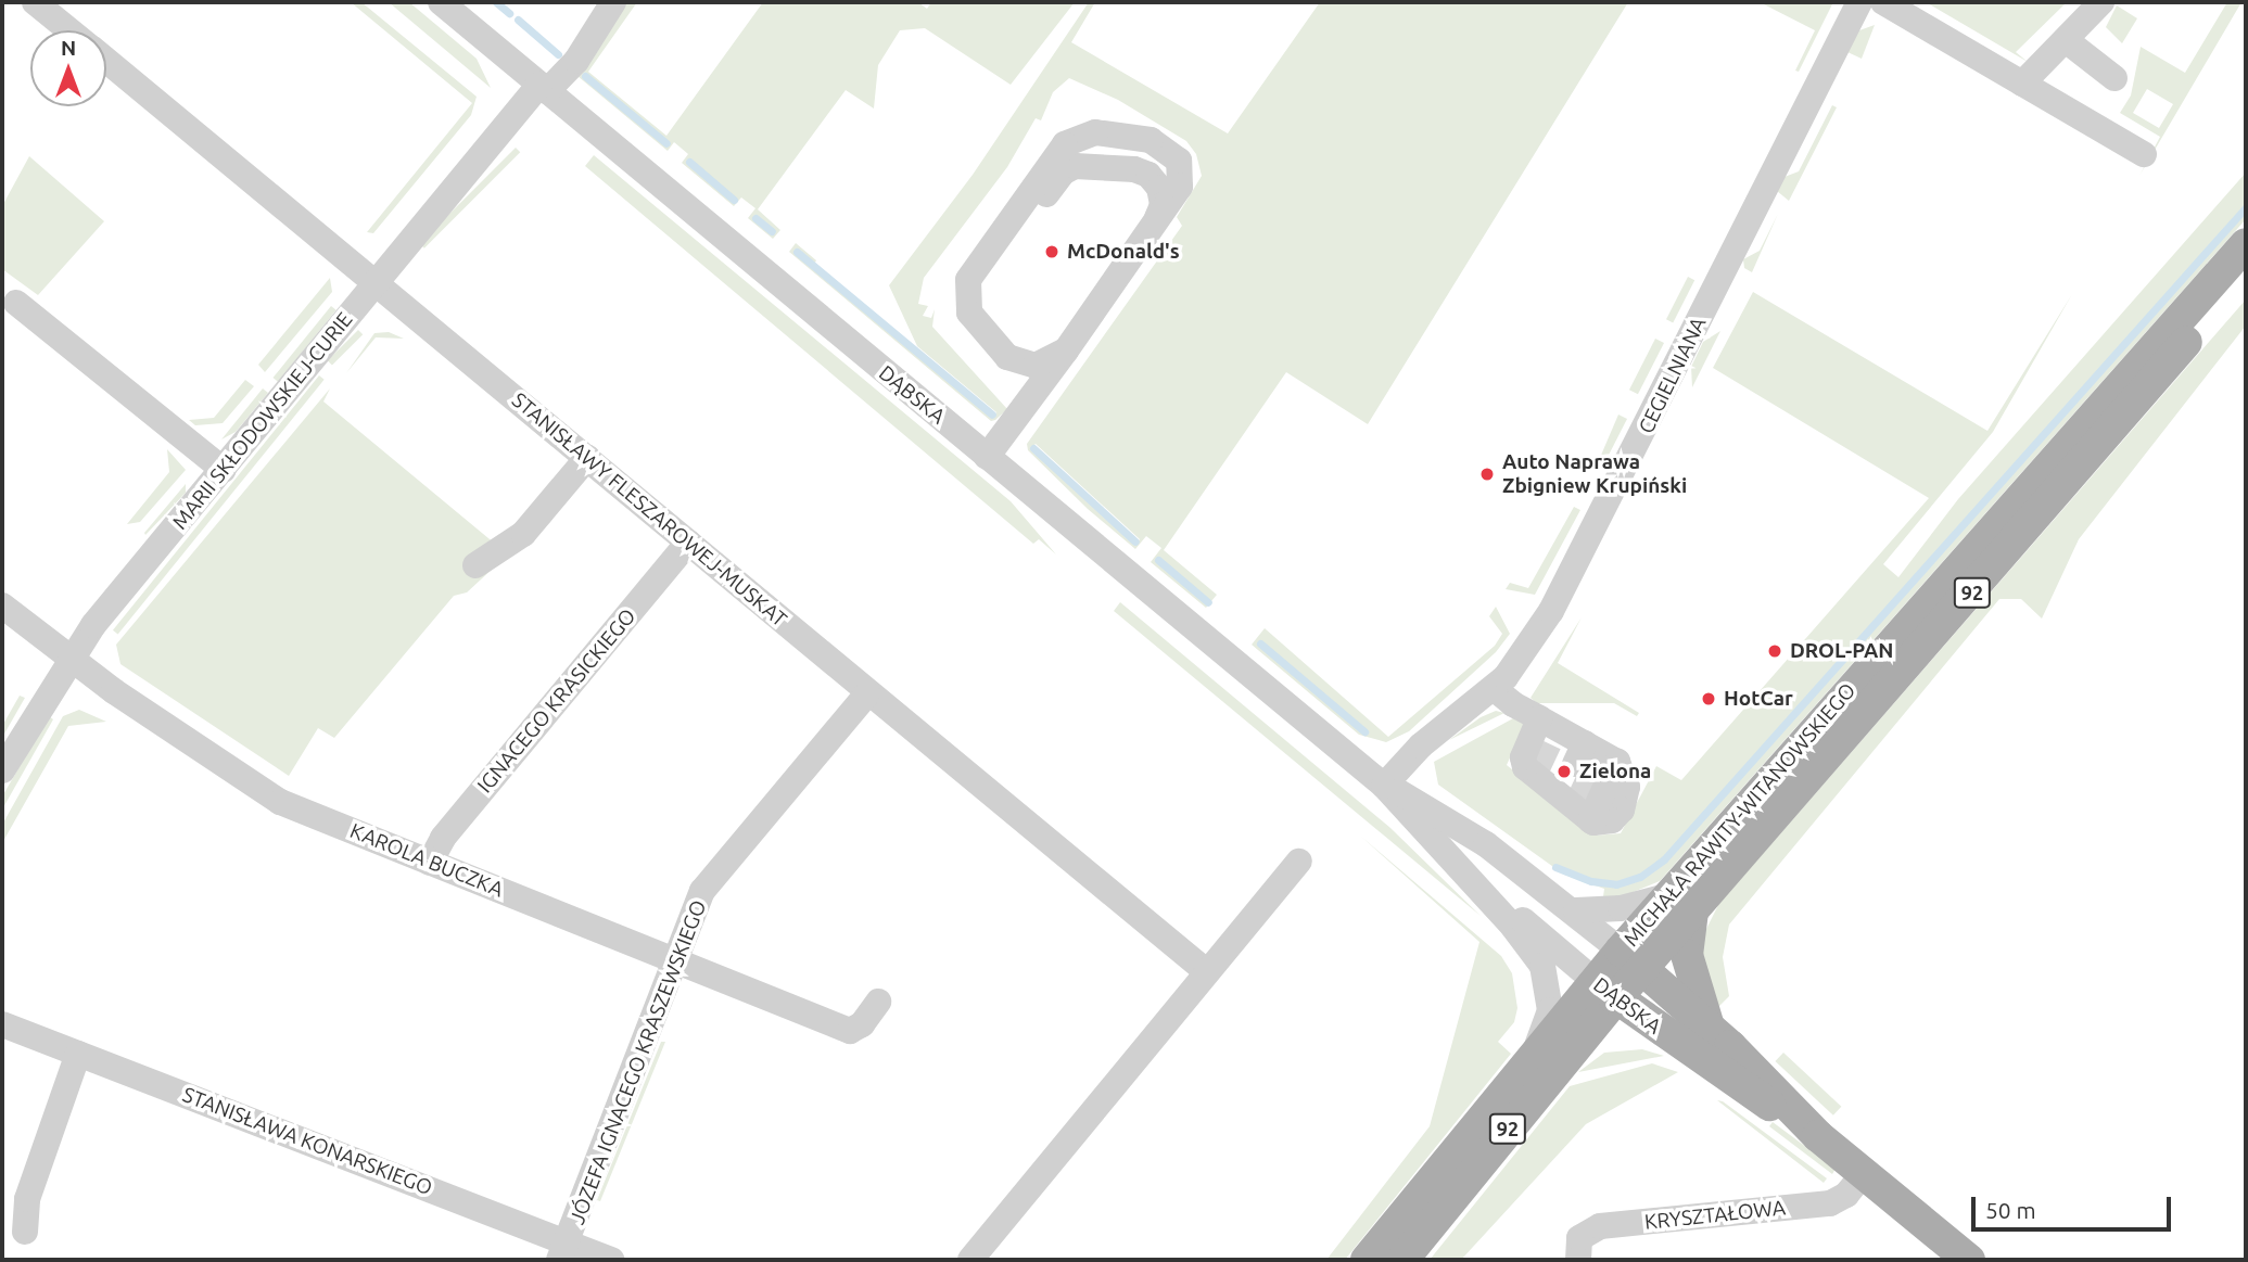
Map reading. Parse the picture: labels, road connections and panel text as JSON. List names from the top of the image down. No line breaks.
{"streets":{"main road":["DĄBSKA","92","MICHAŁA RAWITY-WITANOWSKIEGO"],"street":["CEGIELNIANA","MARII SKŁODOWSKIEJ-CURIE","STANISŁAWY FLESZAROWEJ-MUSKAT","IGNACEGO KRASICKIEGO","KAROLA BUCZKA","JÓZEFA IGNACEGO KRASZEWSKIEGO","STANISŁAWA KONARSKIEGO","KRYSZTAŁOWA"]},"crossings":[["CEGIELNIANA","DĄBSKA"],["DĄBSKA","MARII SKŁODOWSKIEJ-CURIE"],["DĄBSKA","MICHAŁA RAWITY-WITANOWSKIEGO"],["DĄBSKA","KRYSZTAŁOWA"],["MARII SKŁODOWSKIEJ-CURIE","STANISŁAWY FLESZAROWEJ-MUSKAT"],["MARII SKŁODOWSKIEJ-CURIE","KAROLA BUCZKA"],["STANISŁAWY FLESZAROWEJ-MUSKAT","IGNACEGO KRASICKIEGO"],["STANISŁAWY FLESZAROWEJ-MUSKAT","JÓZEFA IGNACEGO KRASZEWSKIEGO"],["IGNACEGO KRASICKIEGO","KAROLA BUCZKA"],["KAROLA BUCZKA","JÓZEFA IGNACEGO KRASZEWSKIEGO"],["JÓZEFA IGNACEGO KRASZEWSKIEGO","STANISŁAWA KONARSKIEGO"]],"places":["McDonald's","Auto Naprawa Zbigniew Krupiński","DROL-PAN","HotCar","Zielona"],"scale_bar":"50 m","north":"top"}
